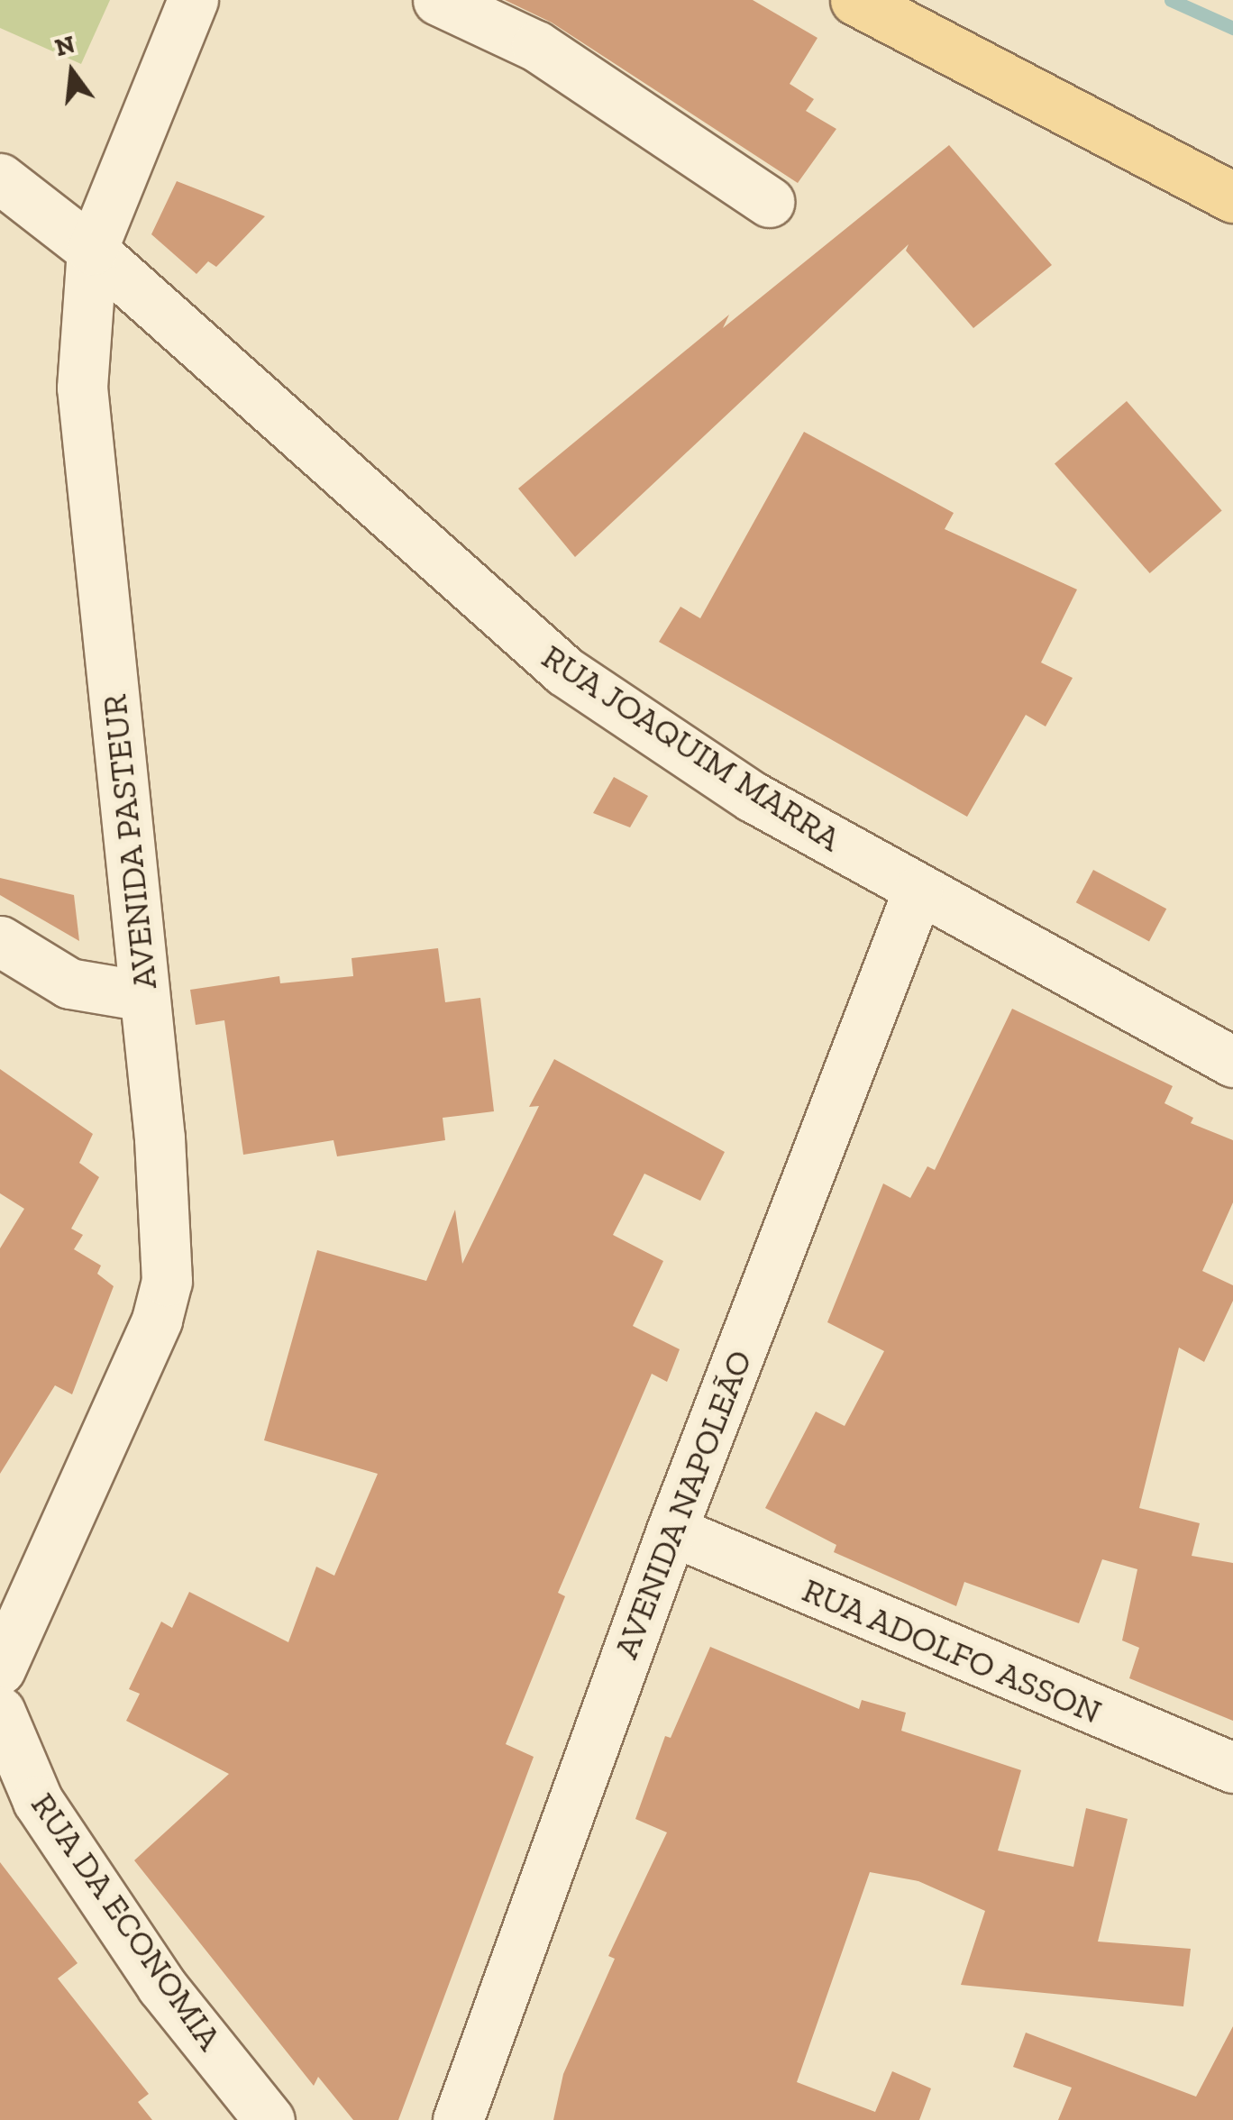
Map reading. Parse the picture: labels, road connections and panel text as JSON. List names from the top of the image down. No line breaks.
{"streets":{"street":["RUA JOAQUIM MARRA","AVENIDA PASTEUR","AVENIDA NAPOLEÃO","RUA ADOLFO ASSON","RUA DA ECONOMIA"]},"crossings":[["RUA JOAQUIM MARRA","AVENIDA PASTEUR"],["RUA JOAQUIM MARRA","AVENIDA NAPOLEÃO"],["AVENIDA NAPOLEÃO","RUA ADOLFO ASSON"]],"north":"top"}
